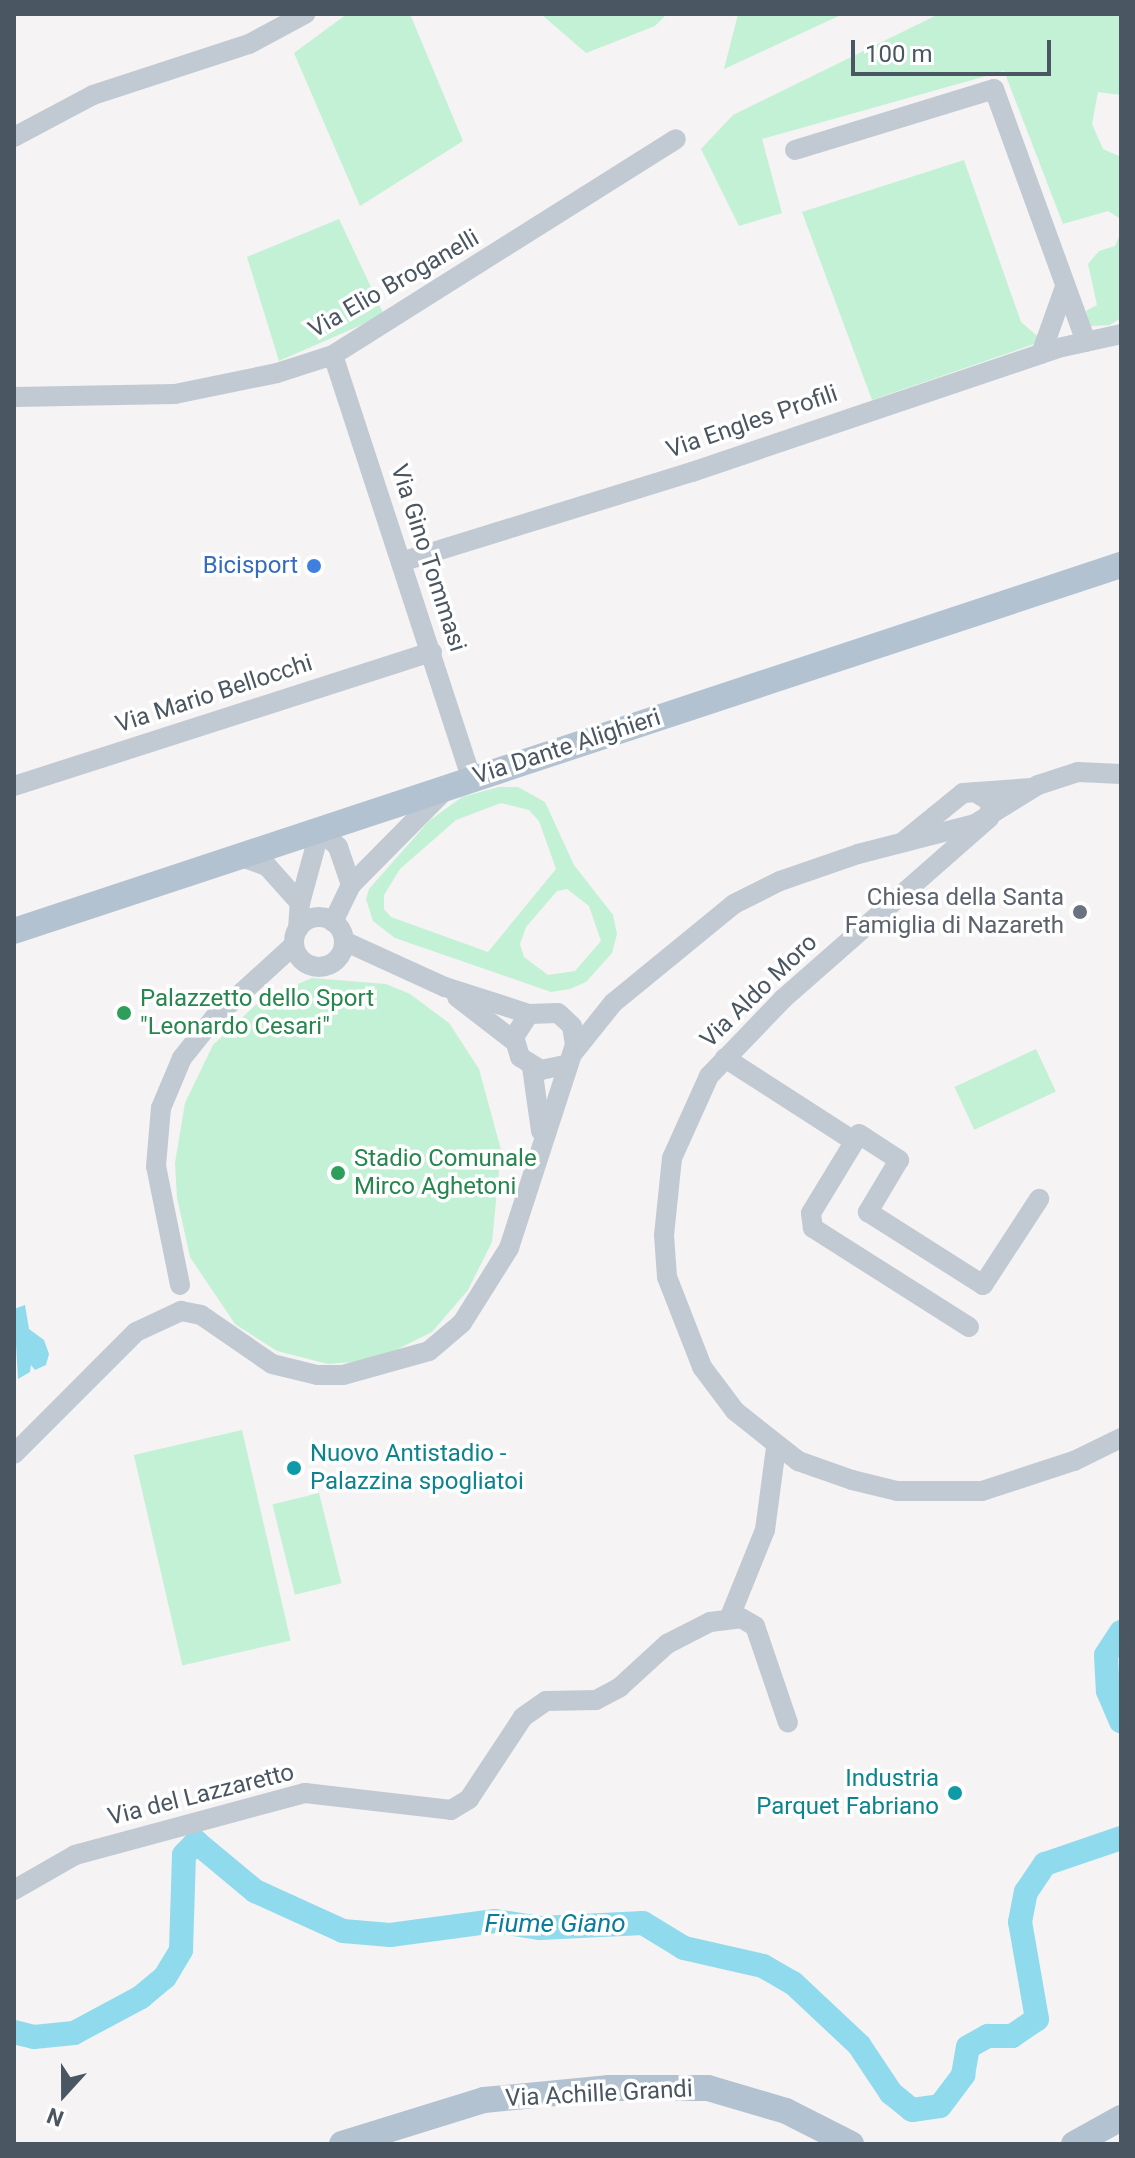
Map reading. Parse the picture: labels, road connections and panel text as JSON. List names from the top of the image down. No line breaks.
{"streets":{"main road":["Via Dante Alighieri","Via Achille Grandi"],"street":["Via Elio Broganelli","Via Engles Profili","Via Gino Tommasi","Via Mario Bellocchi","Via Aldo Moro","Via del Lazzaretto"]},"crossings":[["Via Elio Broganelli","Via Gino Tommasi"],["Via Engles Profili","Via Gino Tommasi"],["Via Gino Tommasi","Via Mario Bellocchi"],["Via Gino Tommasi","Via Dante Alighieri"]],"water":["Fiume Giano"],"places":["Bicisport","Chiesa della Santa Famiglia di Nazareth","Palazzetto dello Sport \"Leonardo Cesari\"","Stadio Comunale Mirco Aghetoni","Nuovo Antistadio - Palazzina spogliatoi","Industria Parquet Fabriano"],"scale_bar":"100 m","north":"bottom"}
